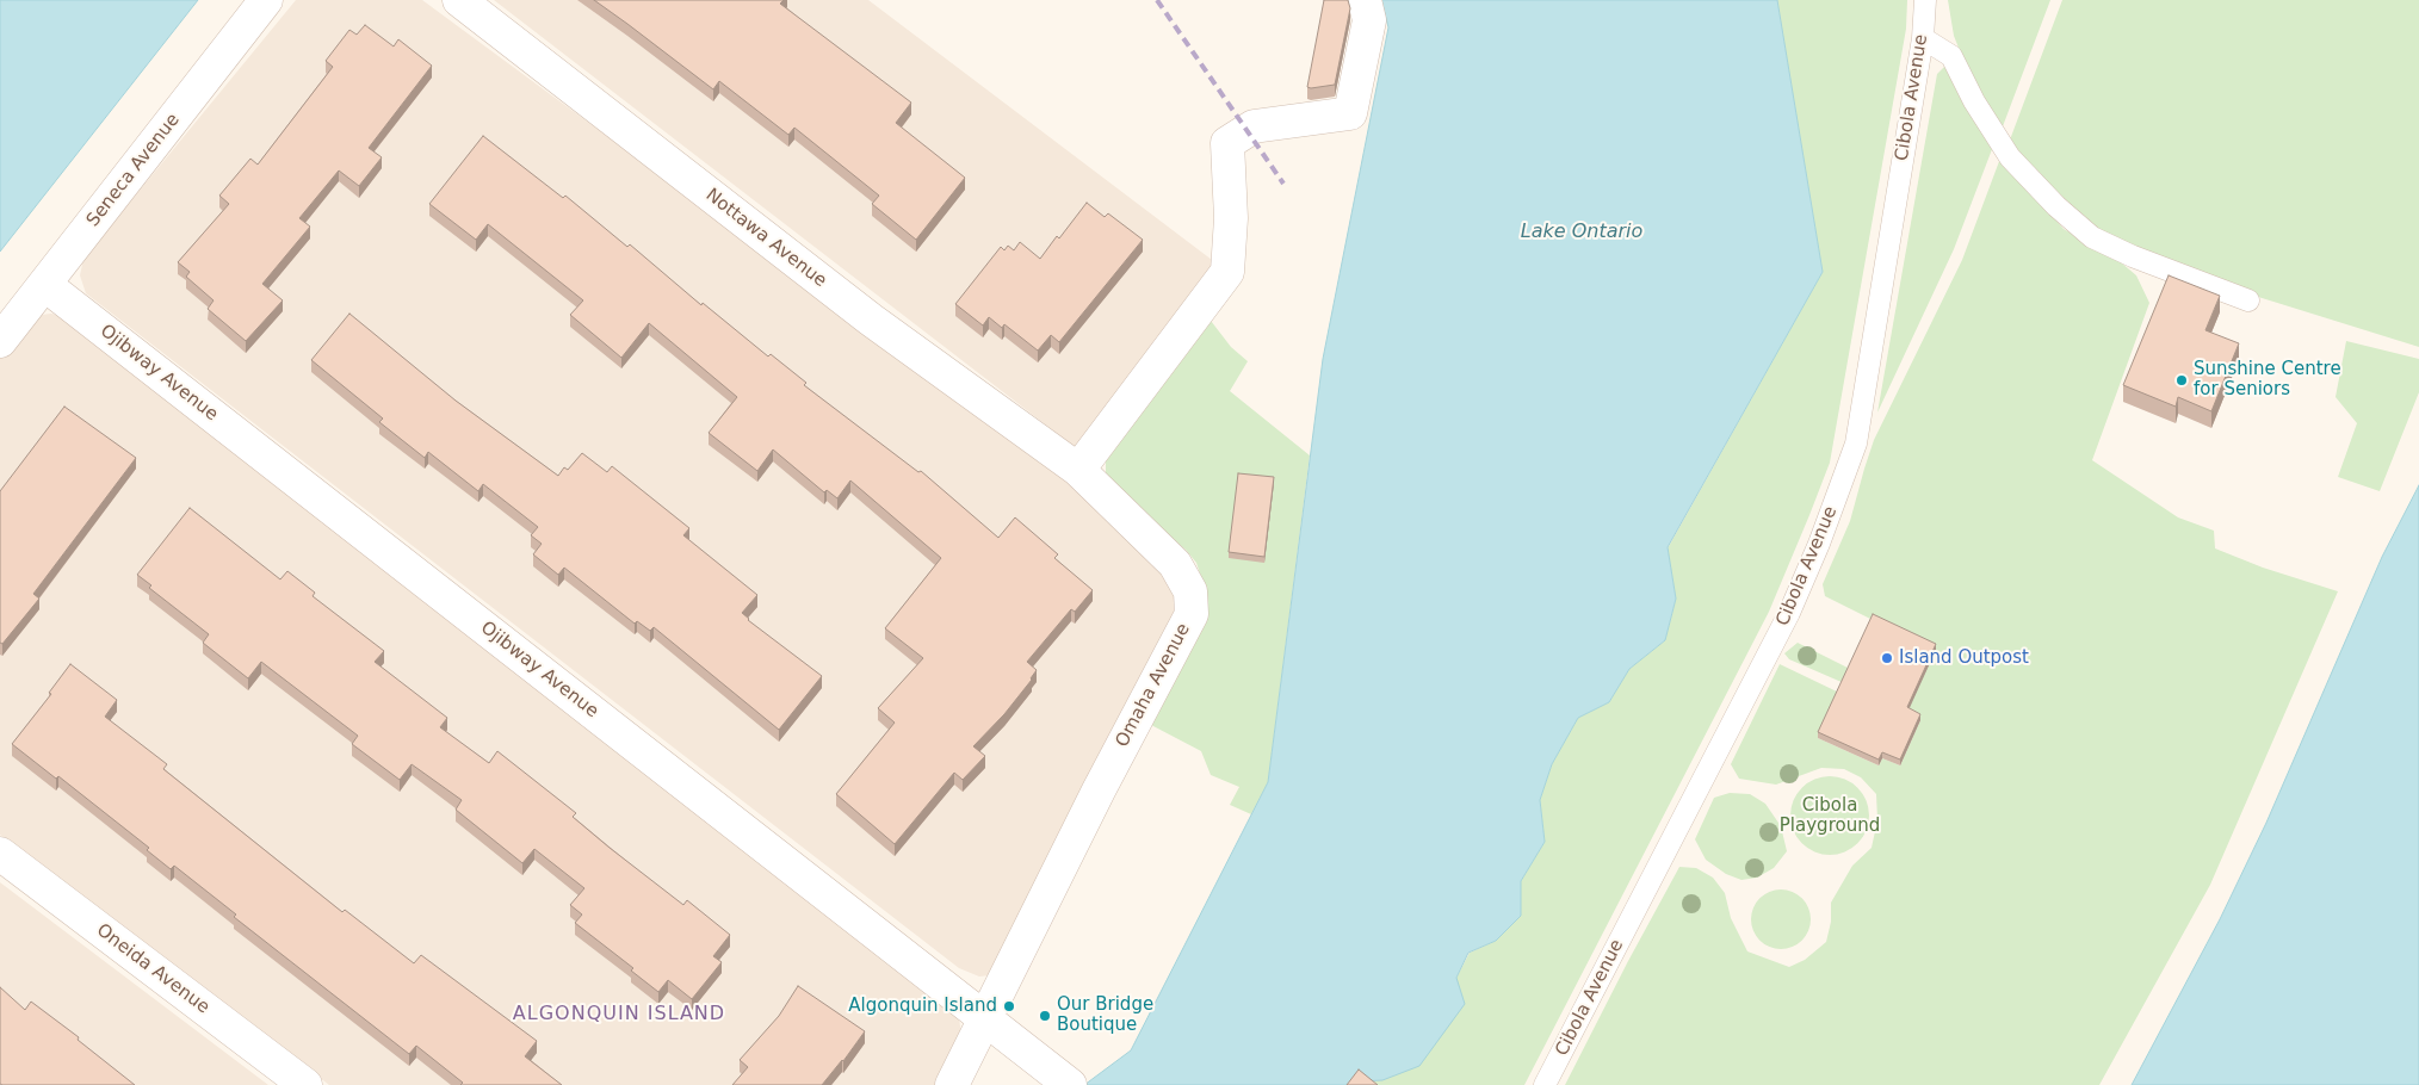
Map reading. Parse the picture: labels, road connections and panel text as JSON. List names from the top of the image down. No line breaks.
{"streets":{"street":["Seneca Avenue","Nottawa Avenue","Ojibway Avenue","Omaha Avenue","Oneida Avenue"],"lane":["Cibola Avenue"]},"crossings":[["Seneca Avenue","Ojibway Avenue"],["Nottawa Avenue","Omaha Avenue"],["Ojibway Avenue","Omaha Avenue"]],"districts":["ALGONQUIN ISLAND"],"water":["Lake Ontario"],"parks":["Cibola Playground"],"places":["Sunshine Centre for Seniors","Island Outpost","Algonquin Island","Our Bridge Boutique"]}
